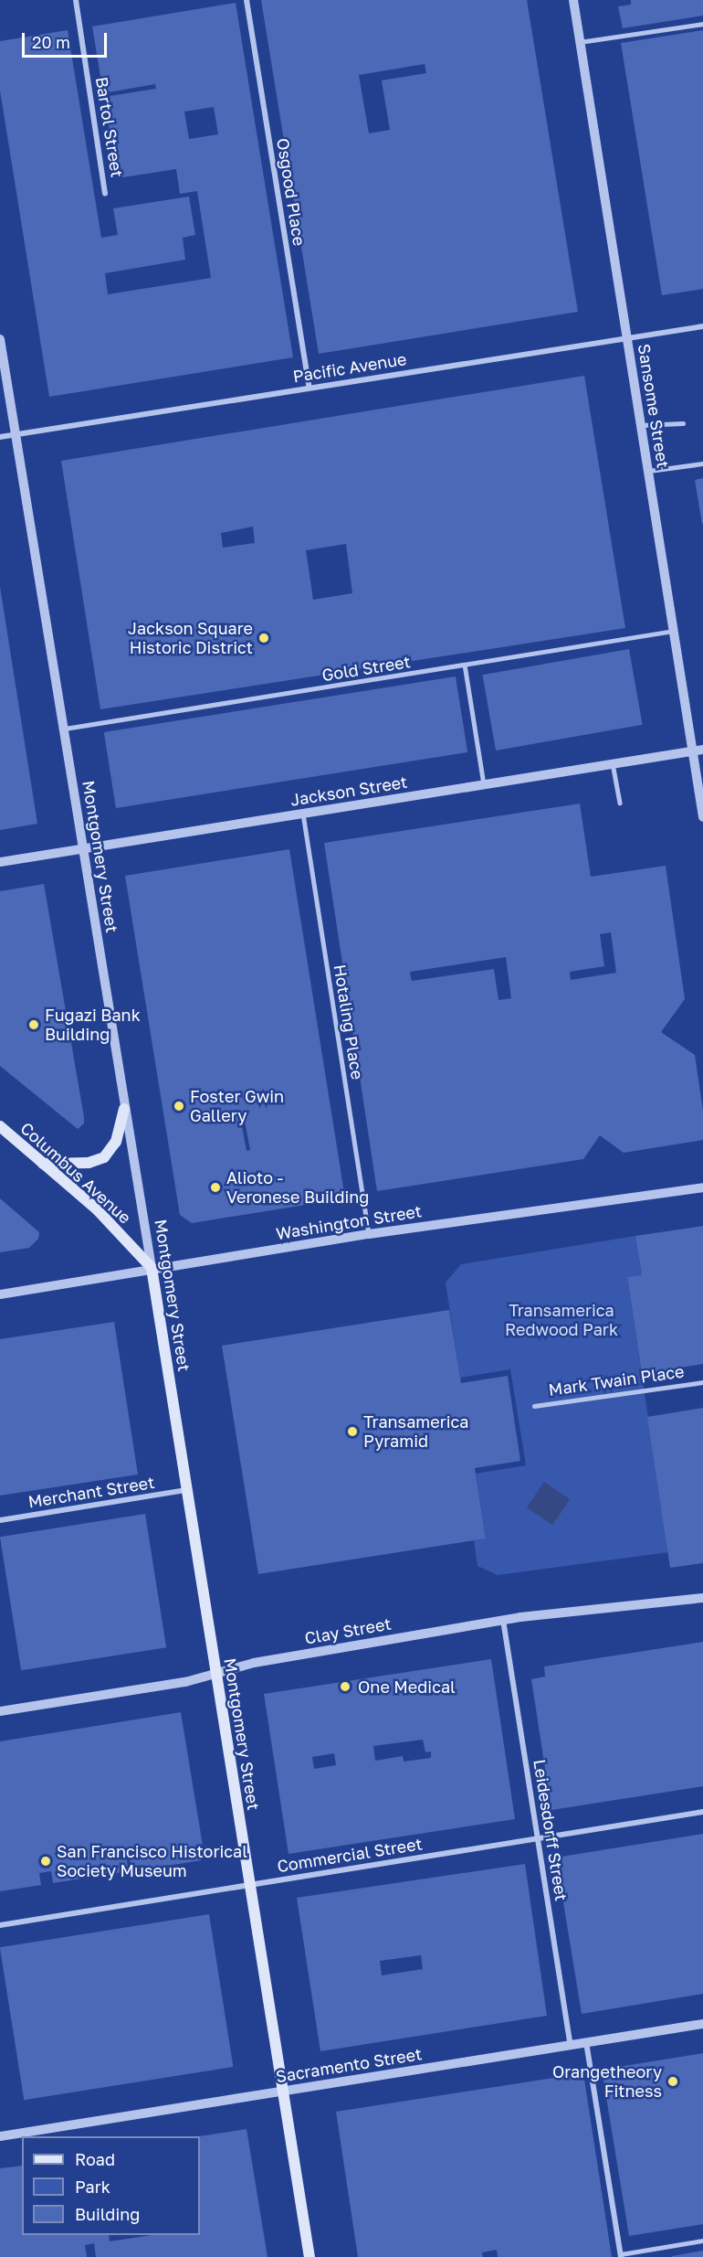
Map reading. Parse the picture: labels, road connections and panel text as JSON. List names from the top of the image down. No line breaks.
{"streets":{"main road":["Montgomery Street","Columbus Avenue"],"street":["Bartol Street","Osgood Place","Pacific Avenue","Sansome Street","Jackson Street","Washington Street","Mark Twain Place","Merchant Street","Clay Street","Leidesdorff Street","Commercial Street","Sacramento Street"],"lane":["Gold Street","Hotaling Place"]},"crossings":[["Osgood Place","Pacific Avenue"],["Pacific Avenue","Sansome Street"],["Pacific Avenue","Montgomery Street"],["Sansome Street","Gold Street"],["Sansome Street","Jackson Street"],["Gold Street","Montgomery Street"],["Jackson Street","Montgomery Street"],["Jackson Street","Hotaling Place"],["Montgomery Street","Columbus Avenue"],["Montgomery Street","Washington Street"],["Montgomery Street","Merchant Street"],["Montgomery Street","Clay Street"],["Montgomery Street","Commercial Street"],["Montgomery Street","Sacramento Street"],["Hotaling Place","Washington Street"],["Columbus Avenue","Washington Street"],["Clay Street","Leidesdorff Street"],["Leidesdorff Street","Commercial Street"],["Leidesdorff Street","Sacramento Street"]],"parks":["Transamerica Redwood Park"],"places":["Jackson Square Historic District","Fugazi Bank Building","Foster Gwin Gallery","Alioto - Veronese Building","Transamerica Pyramid","One Medical","San Francisco Historical Society Museum","Orangetheory Fitness"],"legend":["Road","Park","Building"],"scale_bar":"20 m"}
